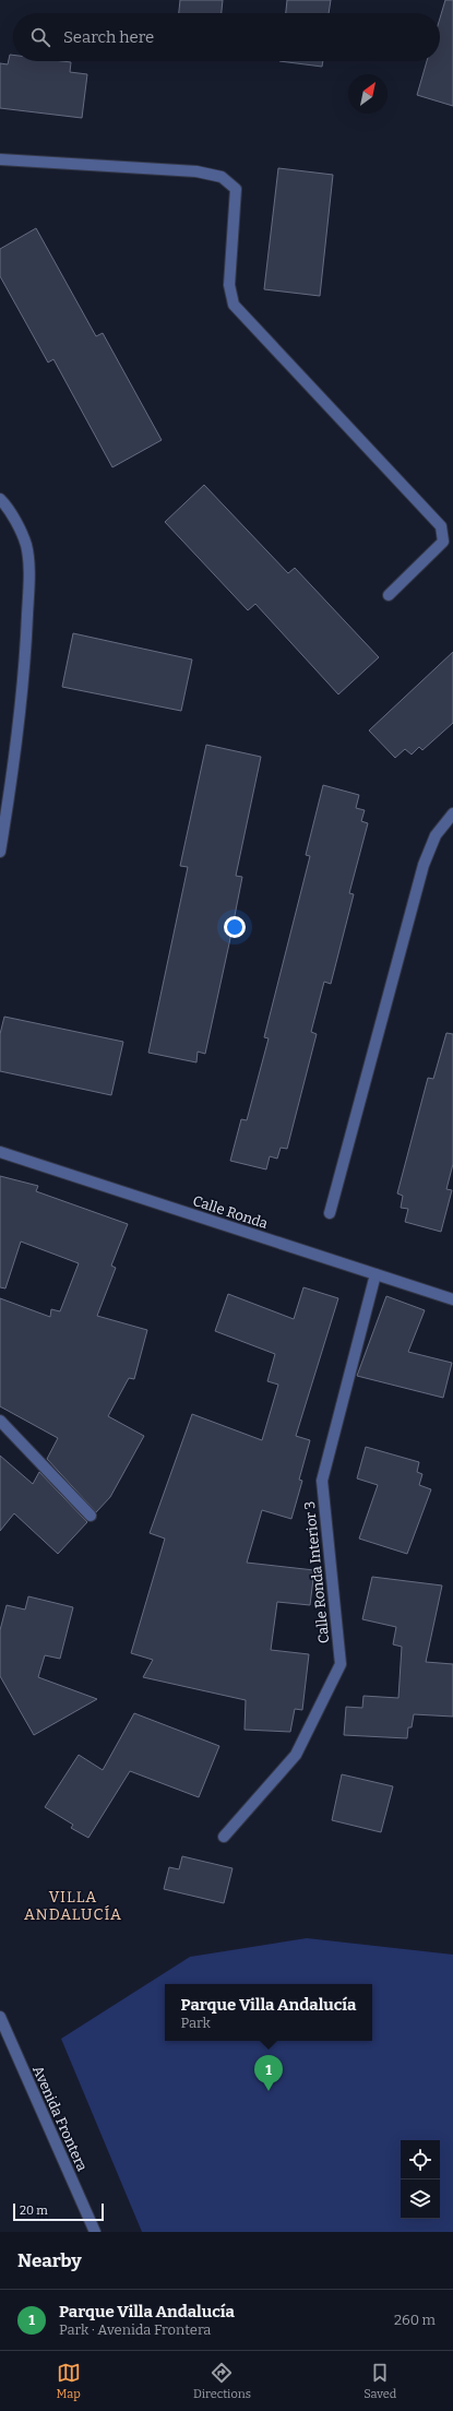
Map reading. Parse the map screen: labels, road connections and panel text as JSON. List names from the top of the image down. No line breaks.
{"streets":{"street":["Calle Ronda","Calle Ronda Interior 3","Avenida Frontera"]},"crossings":[["Calle Ronda","Calle Ronda Interior 3"]],"districts":["VILLA ANDALUCÍA"],"scale_bar":"20 m","north":"top right","page":{"search":"Search here","popup":["Parque Villa Andalucía","Park"],"pins":"1","scale":"20 m","heading":"Nearby","list":[{"mark":"1","name":"Parque Villa Andalucía","note":"Park · Avenida Frontera","value":"260 m"}],"nav":["Map","Directions","Saved"]}}
